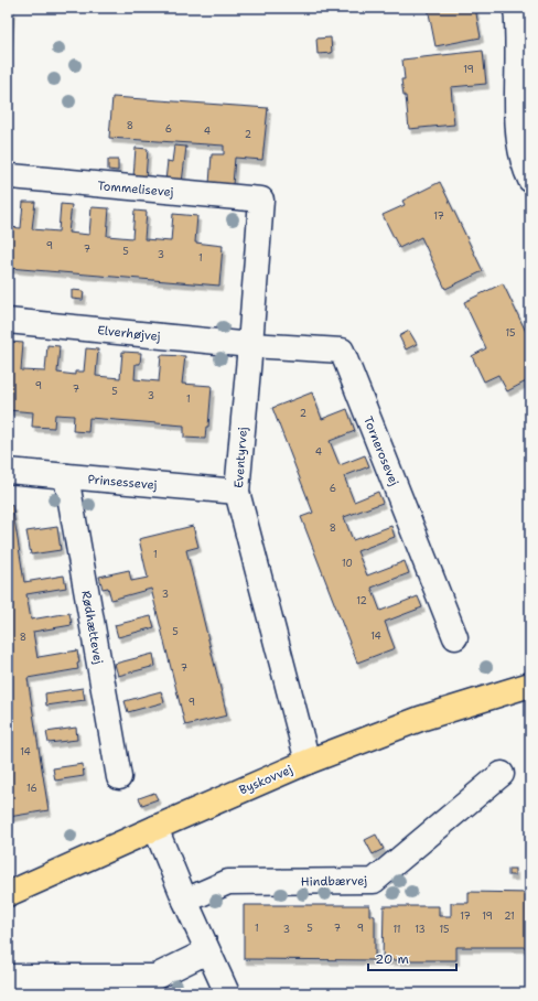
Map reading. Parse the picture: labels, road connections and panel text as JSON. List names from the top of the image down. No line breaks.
{"streets":{"main road":["Byskovvej"],"street":["Tommelisevej","Elverhøjvej","Tornerosevej","Eventyrvej","Prinsessevej","Rødhættevej","Hindbærvej"]},"crossings":[["Tommelisevej","Eventyrvej"],["Elverhøjvej","Tornerosevej"],["Elverhøjvej","Eventyrvej"],["Tornerosevej","Eventyrvej"],["Eventyrvej","Prinsessevej"],["Eventyrvej","Byskovvej"],["Prinsessevej","Rødhættevej"]],"house_numbers":["19","8","6","4","2","17","9","7","5","3","1","15","9","7","5","3","1","2","4","6","8","1","10","3","12","5","14","8","7","9","14","16","17","19","21","1","5","7","9","3","11","13","15"],"scale_bar":"20 m"}
